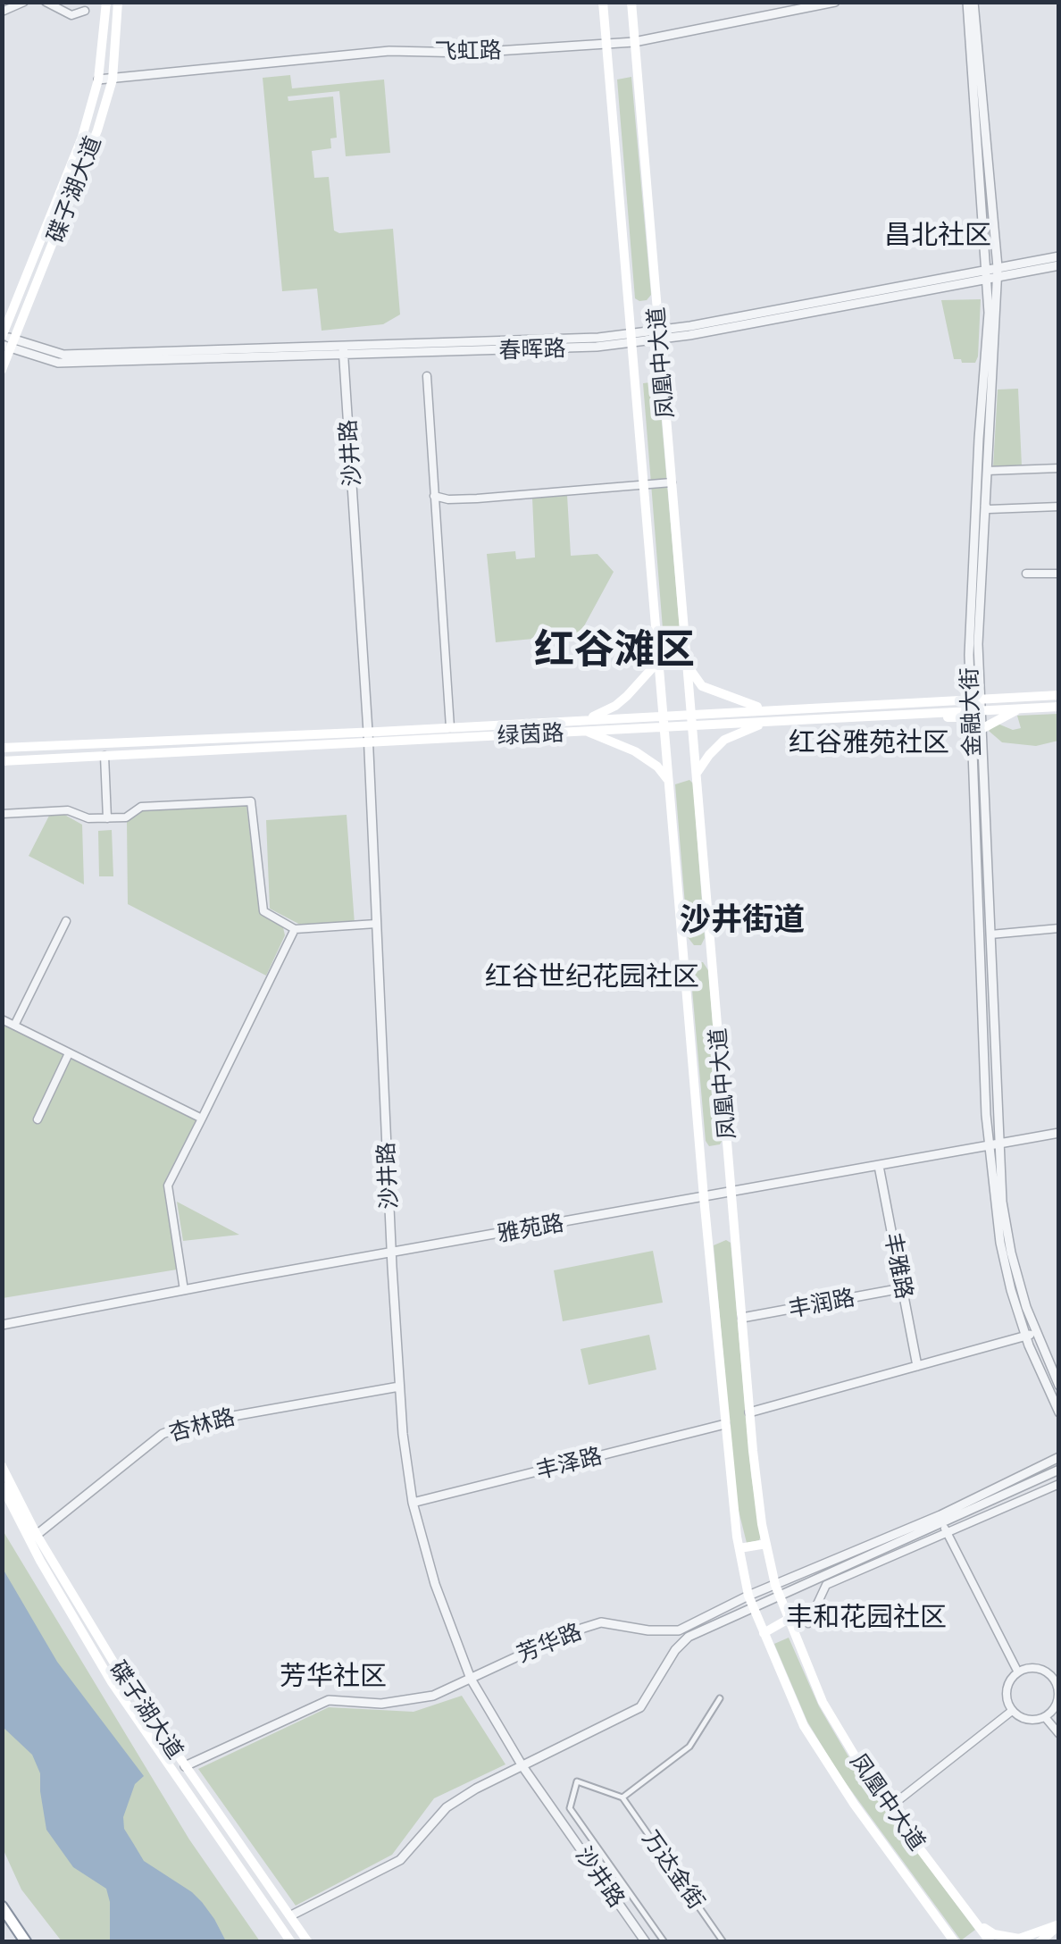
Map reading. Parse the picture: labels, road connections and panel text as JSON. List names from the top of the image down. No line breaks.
{"streets":{"main road":["碟子湖大道","凤凰中大道","绿茵路"],"street":["飞虹路","春晖路","沙井路","金融大街","雅苑路","丰雅路","丰润路","杏林路","丰泽路","芳华路","万达金街"]},"crossings":[["飞虹路","碟子湖大道"],["飞虹路","凤凰中大道"],["碟子湖大道","春晖路"],["碟子湖大道","杏林路"],["碟子湖大道","芳华路"],["春晖路","凤凰中大道"],["春晖路","沙井路"],["春晖路","金融大街"],["凤凰中大道","绿茵路"],["凤凰中大道","雅苑路"],["凤凰中大道","丰润路"],["凤凰中大道","丰泽路"],["凤凰中大道","芳华路"],["沙井路","绿茵路"],["沙井路","雅苑路"],["沙井路","杏林路"],["沙井路","丰泽路"],["沙井路","芳华路"],["金融大街","绿茵路"],["金融大街","雅苑路"],["雅苑路","丰雅路"],["丰雅路","丰润路"]],"districts":["昌北社区","红谷滩区","红谷雅苑社区","沙井街道","红谷世纪花园社区","丰和花园社区","芳华社区"]}
